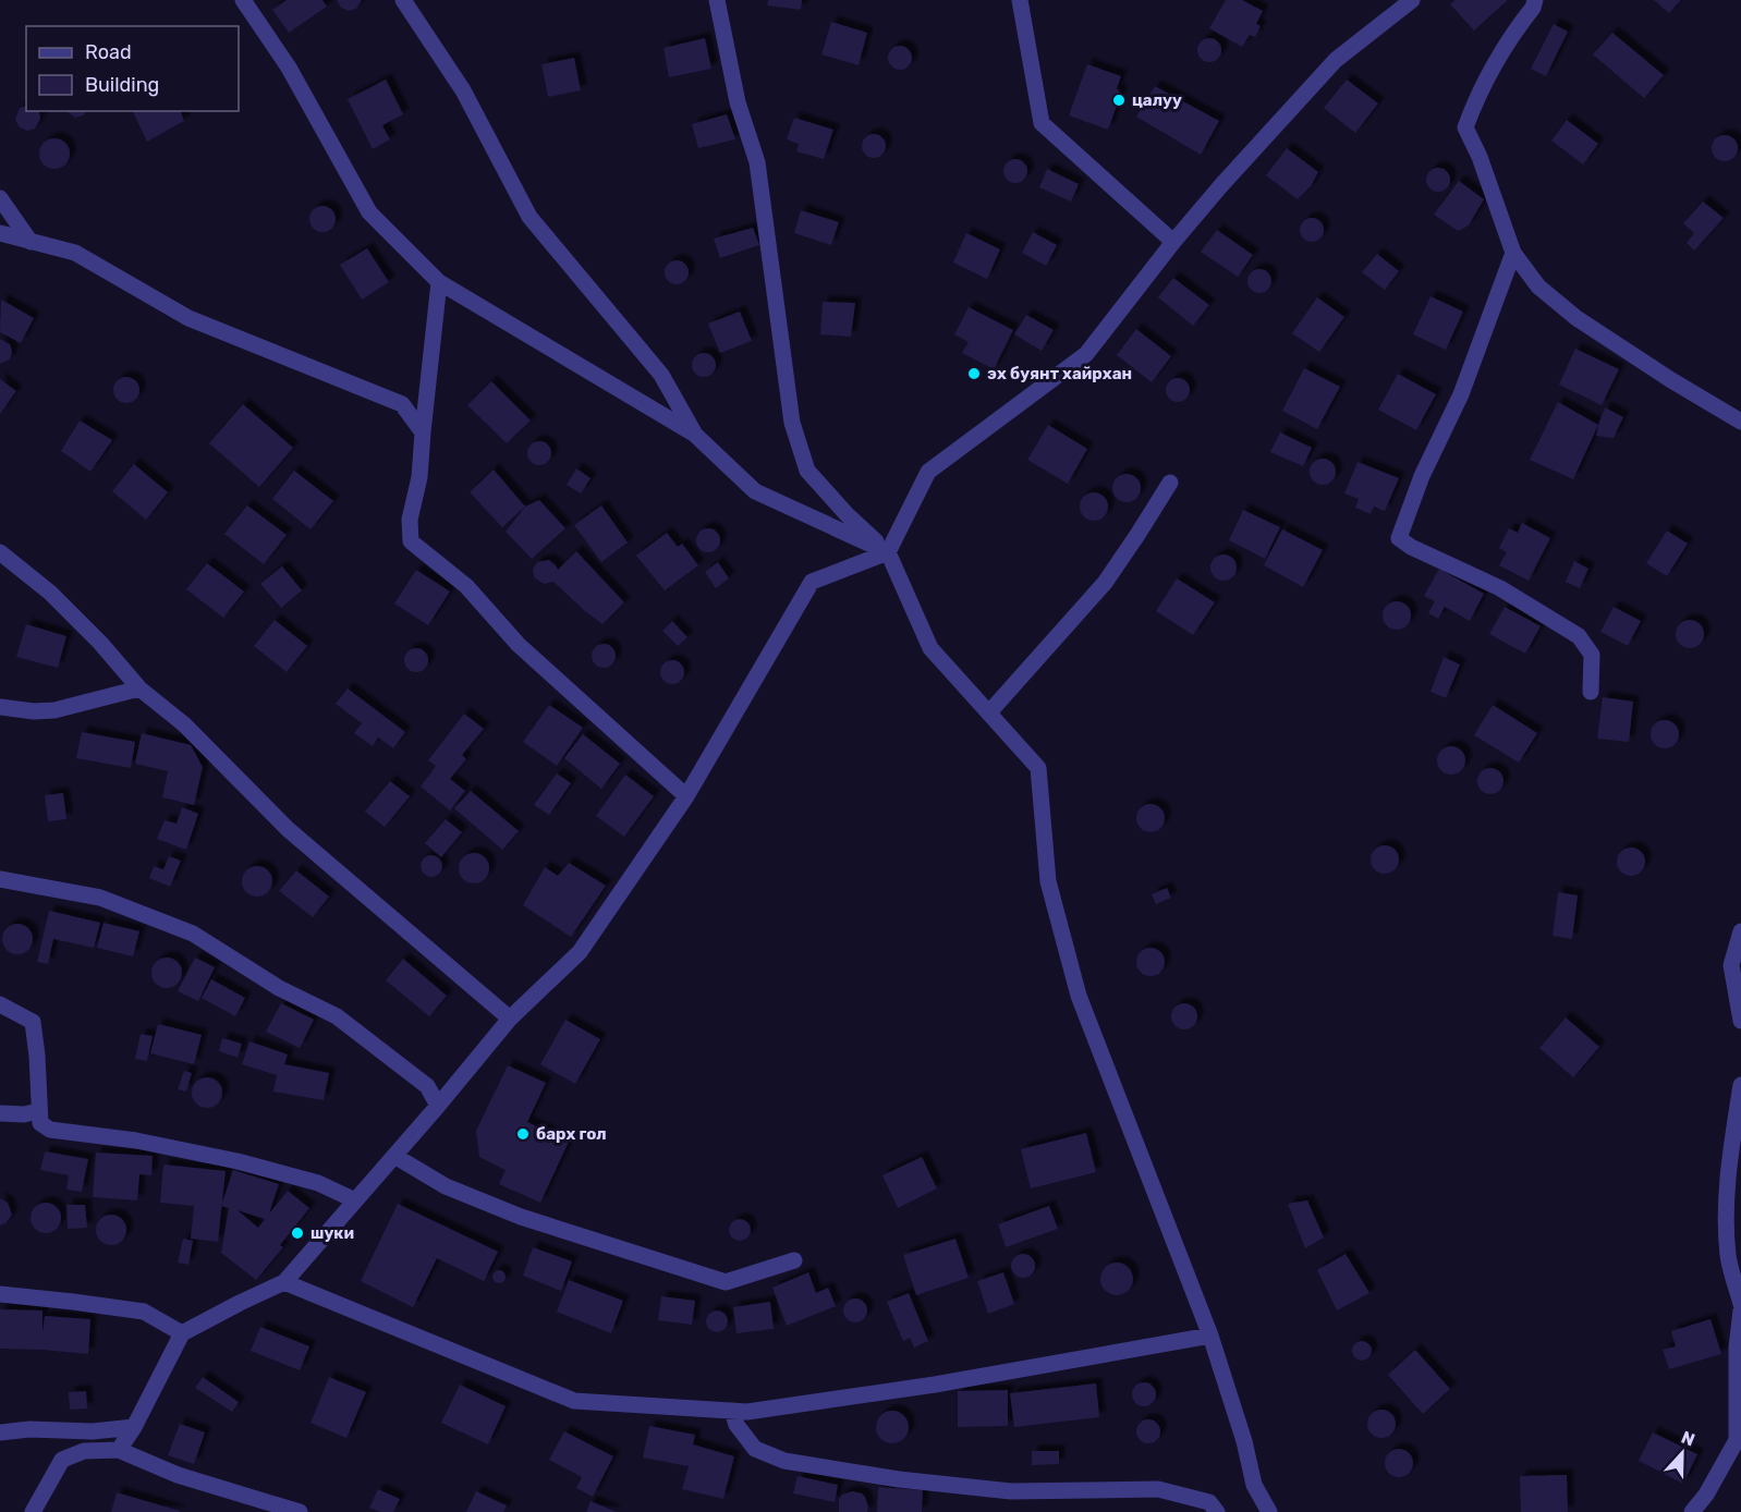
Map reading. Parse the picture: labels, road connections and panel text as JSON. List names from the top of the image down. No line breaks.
{"places":["цалуу","эх буянт хайрхан","барх гол","шуки"],"legend":["Road","Building"],"north":"top"}
